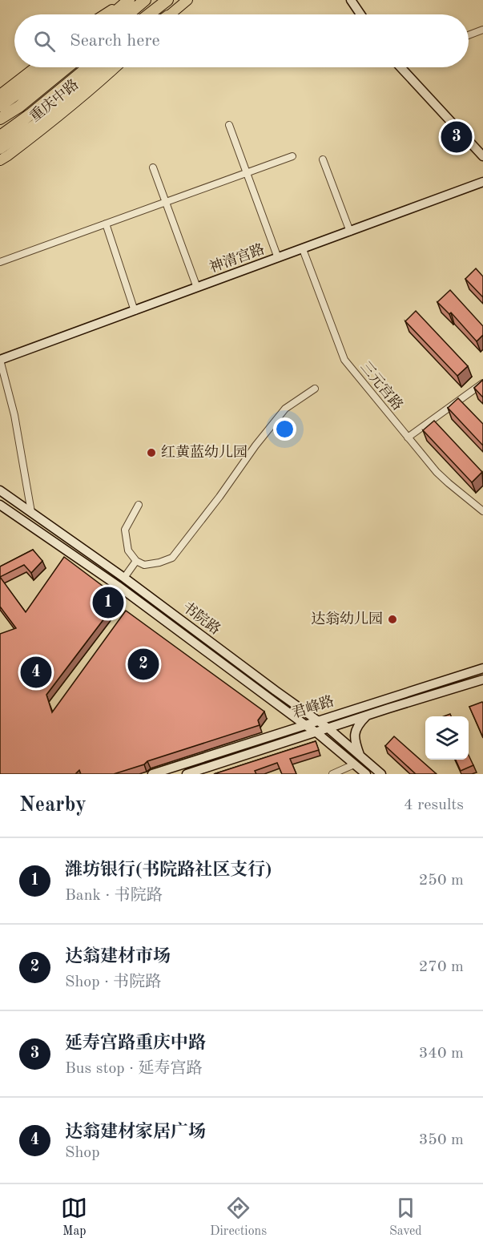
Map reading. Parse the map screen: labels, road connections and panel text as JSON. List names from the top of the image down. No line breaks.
{"streets":{"main road":["重庆中路","神清宫路","书院路","君峰路"],"street":["三元宫路"]},"crossings":[["神清宫路","三元宫路"],["书院路","君峰路"]],"places":["红黄蓝幼儿园","达翁幼儿园"],"page":{"search":"Search here","pins":["3","1","2","4"],"heading":["Nearby","4 results"],"list":[{"mark":"1","name":"潍坊银行(书院路社区支行)","note":"Bank · 书院路","value":"250 m"},{"mark":"2","name":"达翁建材市场","note":"Shop · 书院路","value":"270 m"},{"mark":"3","name":"延寿宫路重庆中路","note":"Bus stop · 延寿宫路","value":"340 m"},{"mark":"4","name":"达翁建材家居广场","note":"Shop","value":"350 m"}],"nav":["Map","Directions","Saved"]}}
